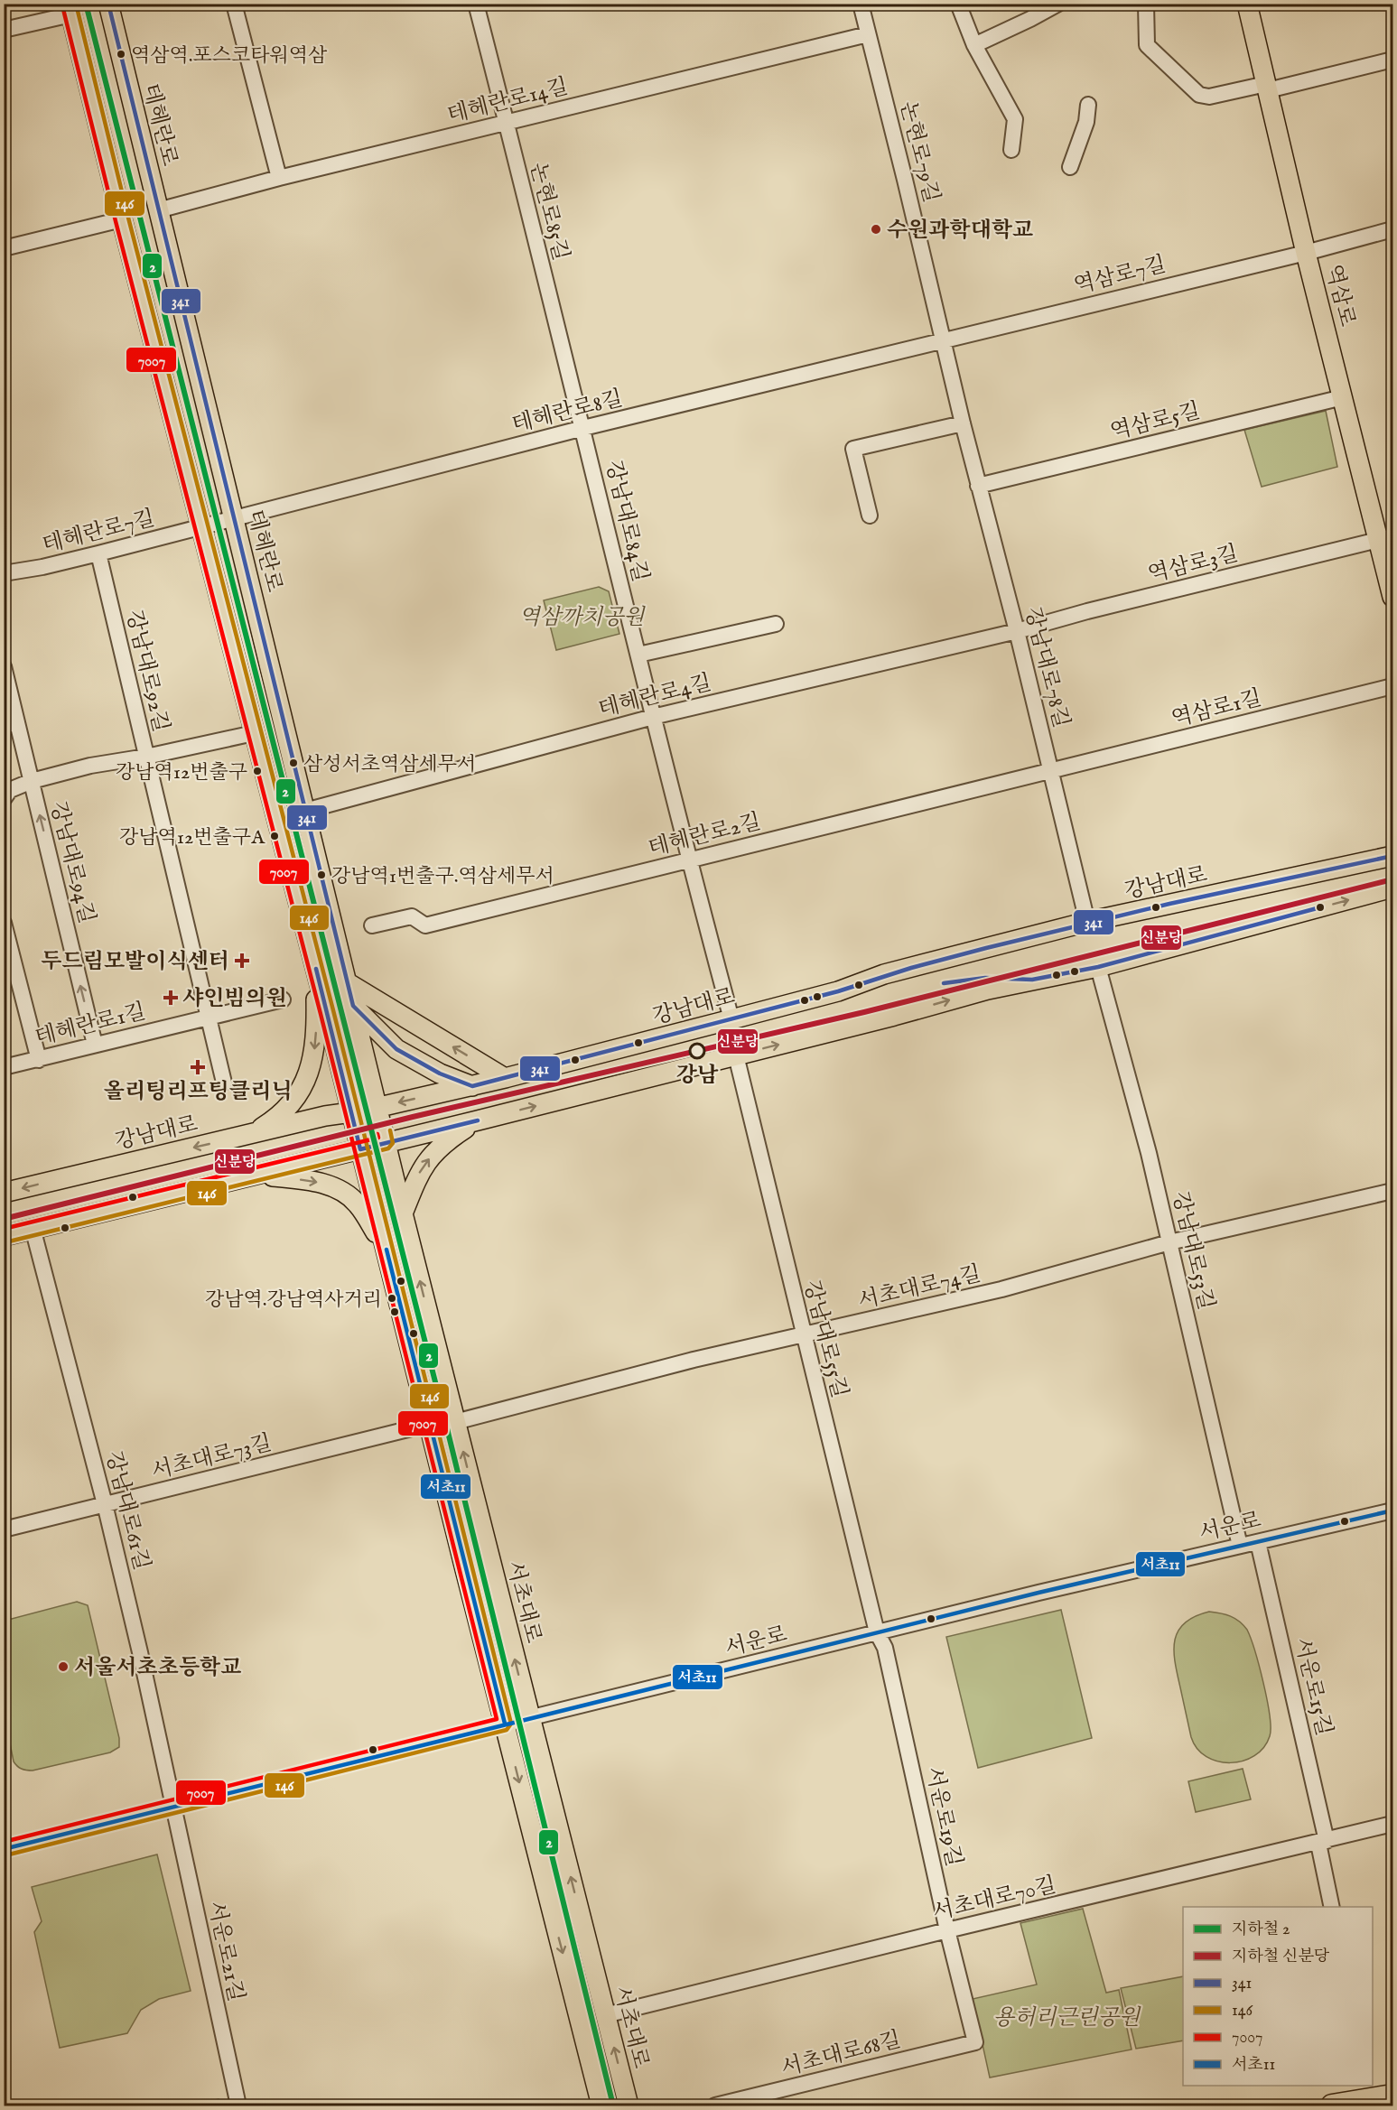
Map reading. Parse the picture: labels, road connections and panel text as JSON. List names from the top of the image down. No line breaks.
{"streets":{"main road":["테헤란로","역삼로","강남대로","서초대로"],"street":["테헤란로14길","논현로79길","논현로85길","역삼로7길","테헤란로8길","역삼로5길","강남대로84길","테헤란로7길","역삼로3길","강남대로78길","강남대로92길","테헤란로4길","역삼로1길","테헤란로2길","강남대로94길","테헤란로1길","강남대로53길","서초대로74길","강남대로55길","서초대로73길","강남대로61길","서운로","서운로15길","서운로19길","서초대로70길","서운로21길","서초대로68길"]},"crossings":[["테헤란로14길","테헤란로"],["테헤란로14길","논현로79길"],["테헤란로14길","논현로85길"],["테헤란로","테헤란로8길"],["테헤란로","테헤란로4길"],["테헤란로","강남대로"],["테헤란로","서초대로"],["논현로79길","역삼로7길"],["논현로79길","테헤란로8길"],["논현로79길","강남대로78길"],["논현로85길","테헤란로8길"],["논현로85길","강남대로84길"],["역삼로7길","역삼로"],["역삼로7길","테헤란로8길"],["역삼로7길","강남대로78길"],["역삼로","역삼로5길"],["역삼로","역삼로3길"],["테헤란로8길","강남대로84길"],["테헤란로8길","테헤란로7길"],["테헤란로8길","강남대로78길"],["역삼로5길","강남대로78길"],["강남대로84길","테헤란로4길"],["강남대로84길","테헤란로2길"],["강남대로84길","강남대로"],["테헤란로7길","강남대로92길"],["역삼로3길","강남대로78길"],["역삼로3길","테헤란로4길"],["강남대로78길","테헤란로4길"],["강남대로78길","역삼로1길"],["강남대로78길","테헤란로2길"],["강남대로78길","강남대로"],["강남대로92길","테헤란로1길"],["역삼로1길","테헤란로2길"],["강남대로94길","테헤란로1길"],["강남대로","서초대로"],["강남대로53길","서초대로74길"],["강남대로53길","서운로"],["서초대로74길","강남대로55길"],["서초대로74길","서초대로"],["강남대로55길","서운로"],["강남대로55길","서운로19길"],["서초대로73길","강남대로61길"],["강남대로61길","서운로"],["강남대로61길","서운로21길"],["서운로","서초대로"],["서운로","서운로15길"],["서운로","서운로19길"],["서운로","서운로21길"],["서초대로","서초대로70길"],["서운로15길","서초대로70길"],["서운로19길","서초대로70길"],["서운로19길","서초대로68길"]],"parks":["역삼까치공원","용허리근린공원"],"places":{"other":["역삼역.포스코타워역삼","수원과학대학교","삼성서초역삼세무서","강남역12번출구","강남역12번출구A","강남역1번출구.역삼세무서","강남","강남역.강남역사거리","서울서초초등학교"],"health":["두드림모발이식센터","샤인빔의원","올리팅리프팅클리닉"]},"lines":["metro line 2","transit line 341","transit line 146","transit line 7007","metro line 신분당","transit line 서초11"],"legend":["지하철 2","지하철 신분당","341","146","7007","서초11"]}
